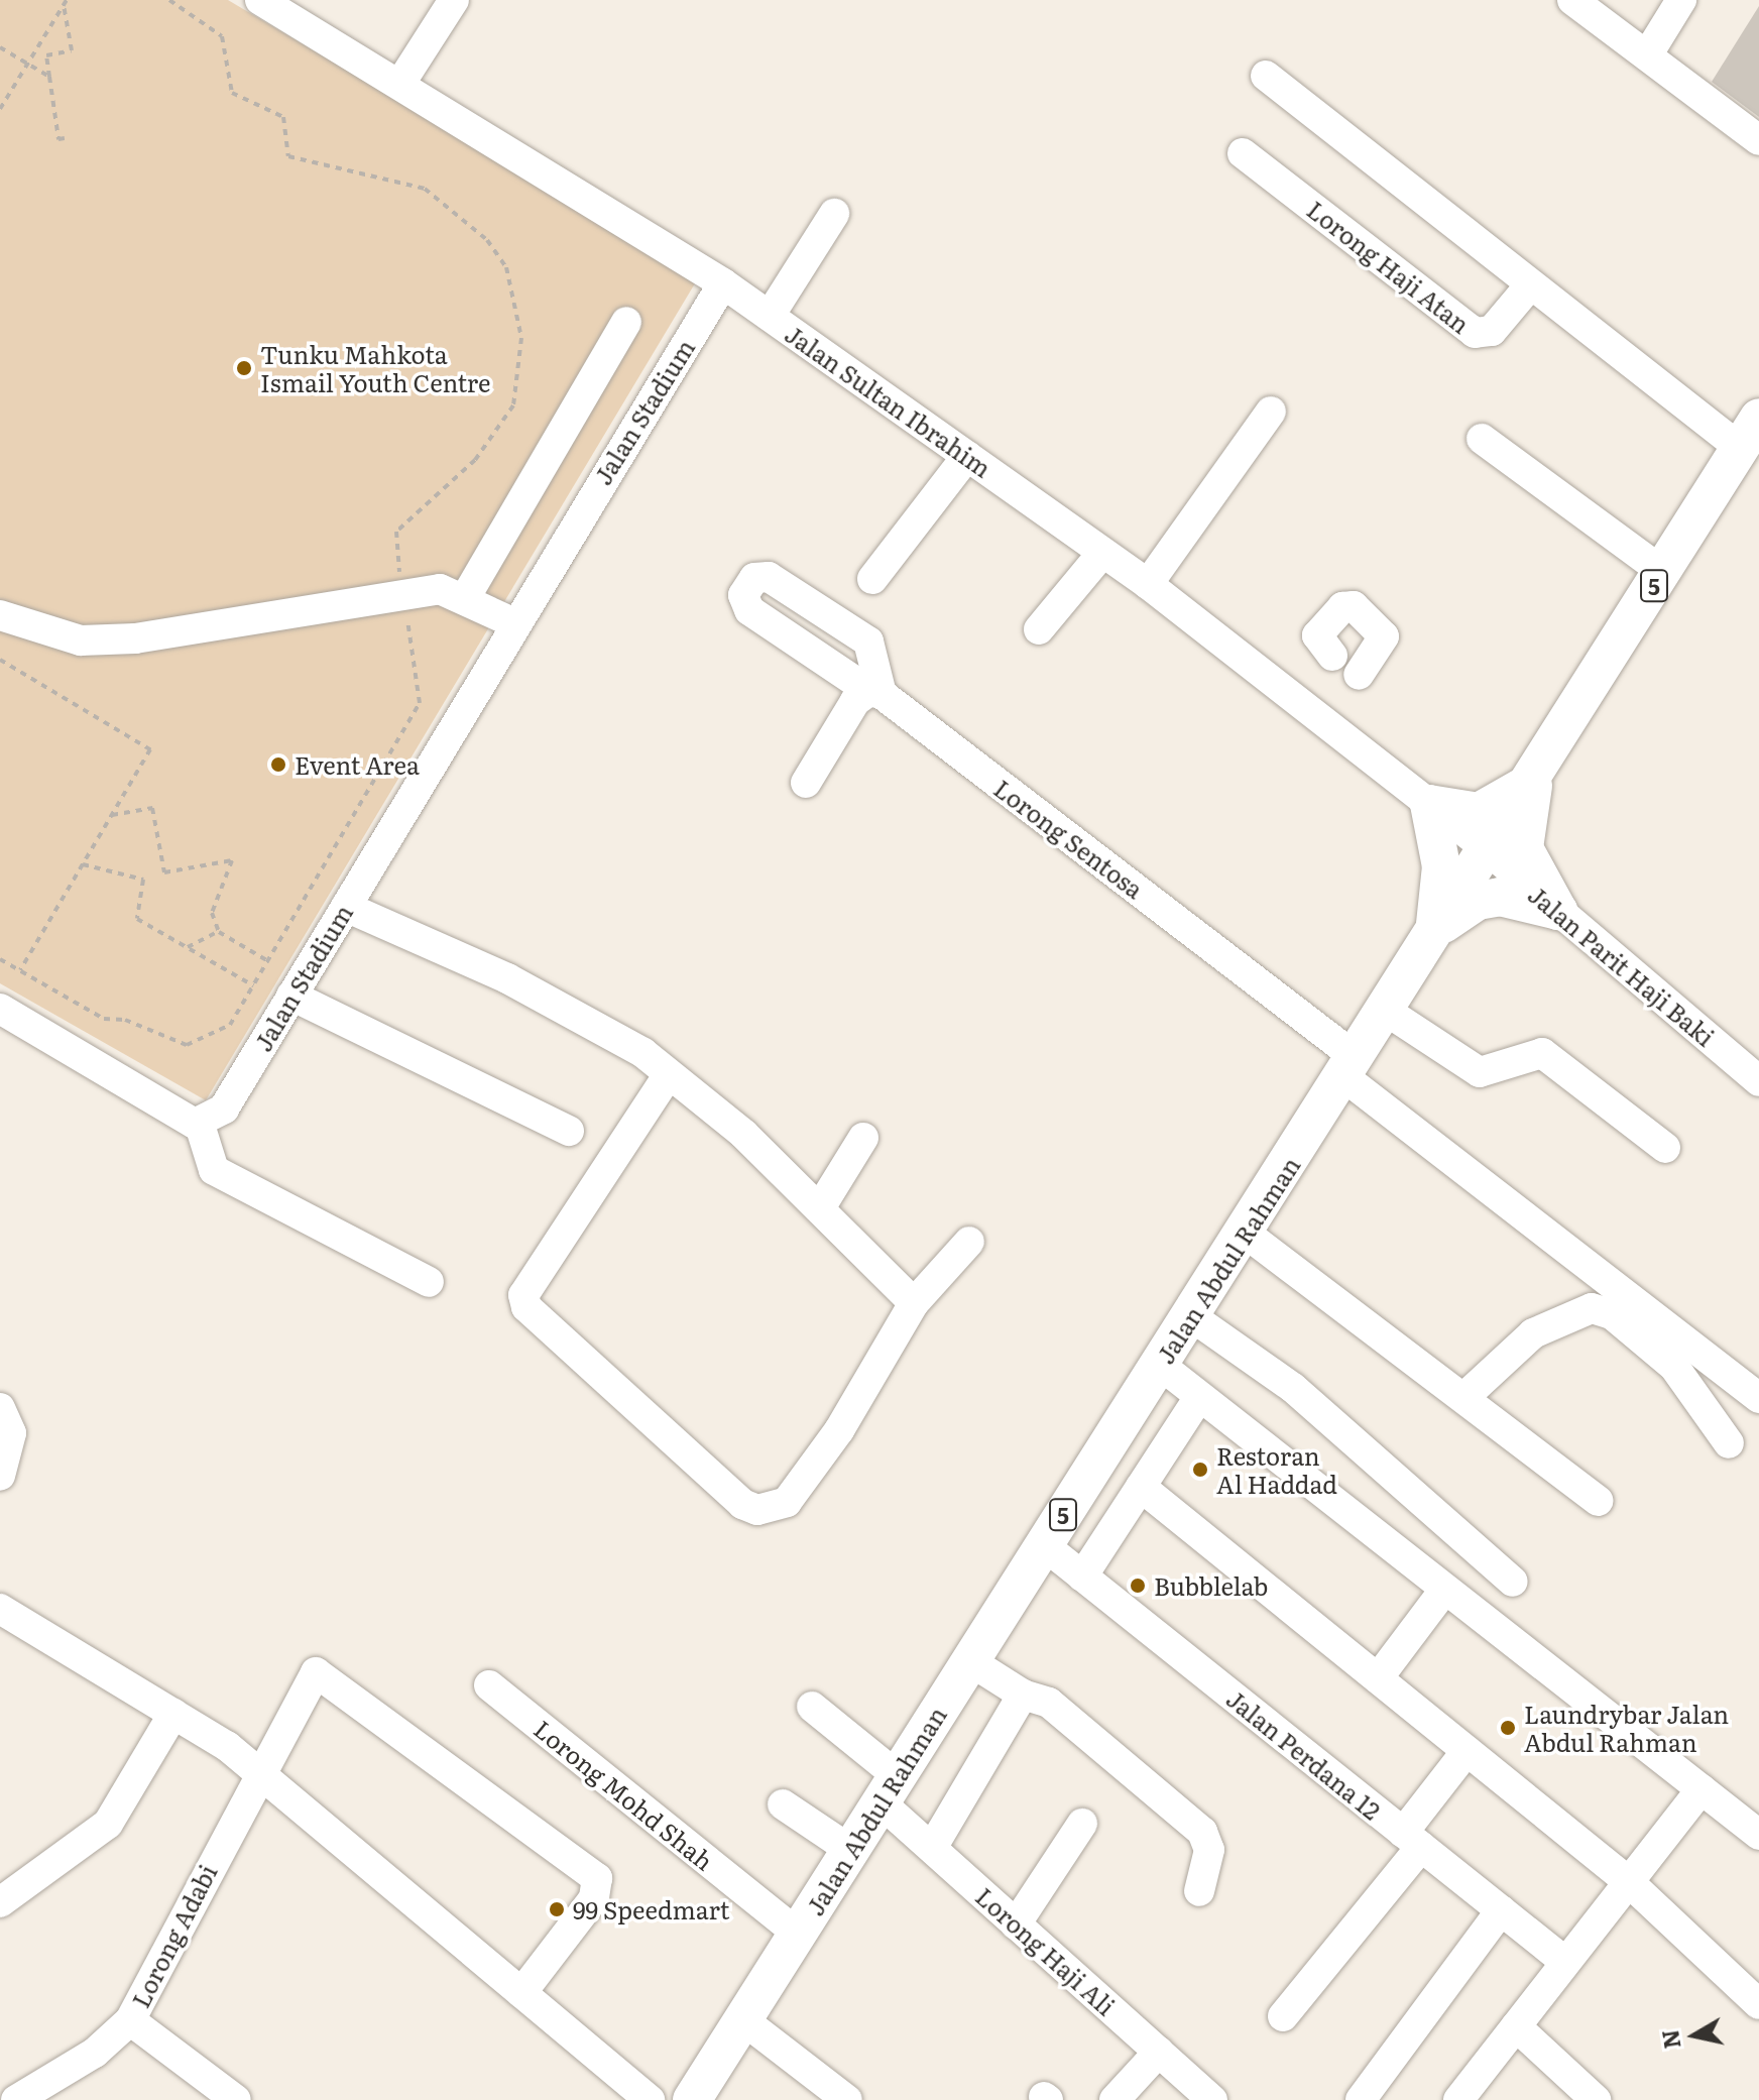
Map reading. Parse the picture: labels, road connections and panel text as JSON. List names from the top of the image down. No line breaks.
{"streets":{"main road":["5","Jalan Abdul Rahman"],"street":["Lorong Haji Atan","Jalan Sultan Ibrahim","Jalan Stadium","Lorong Sentosa","Jalan Parit Haji Baki","Jalan Perdana 12","Lorong Mohd Shah","Lorong Adabi","Lorong Haji Ali"]},"crossings":[["Jalan Sultan Ibrahim","Jalan Stadium"],["Jalan Sultan Ibrahim","Jalan Parit Haji Baki"],["Jalan Sultan Ibrahim","Jalan Abdul Rahman"],["Lorong Sentosa","Jalan Abdul Rahman"],["Jalan Parit Haji Baki","Jalan Abdul Rahman"],["Jalan Abdul Rahman","Jalan Perdana 12"],["Jalan Abdul Rahman","Lorong Mohd Shah"],["Jalan Abdul Rahman","Lorong Haji Ali"]],"places":["Tunku Mahkota Ismail Youth Centre","Event Area","Restoran Al Haddad","Bubblelab","Laundrybar Jalan Abdul Rahman","99 Speedmart"],"north":"left"}
